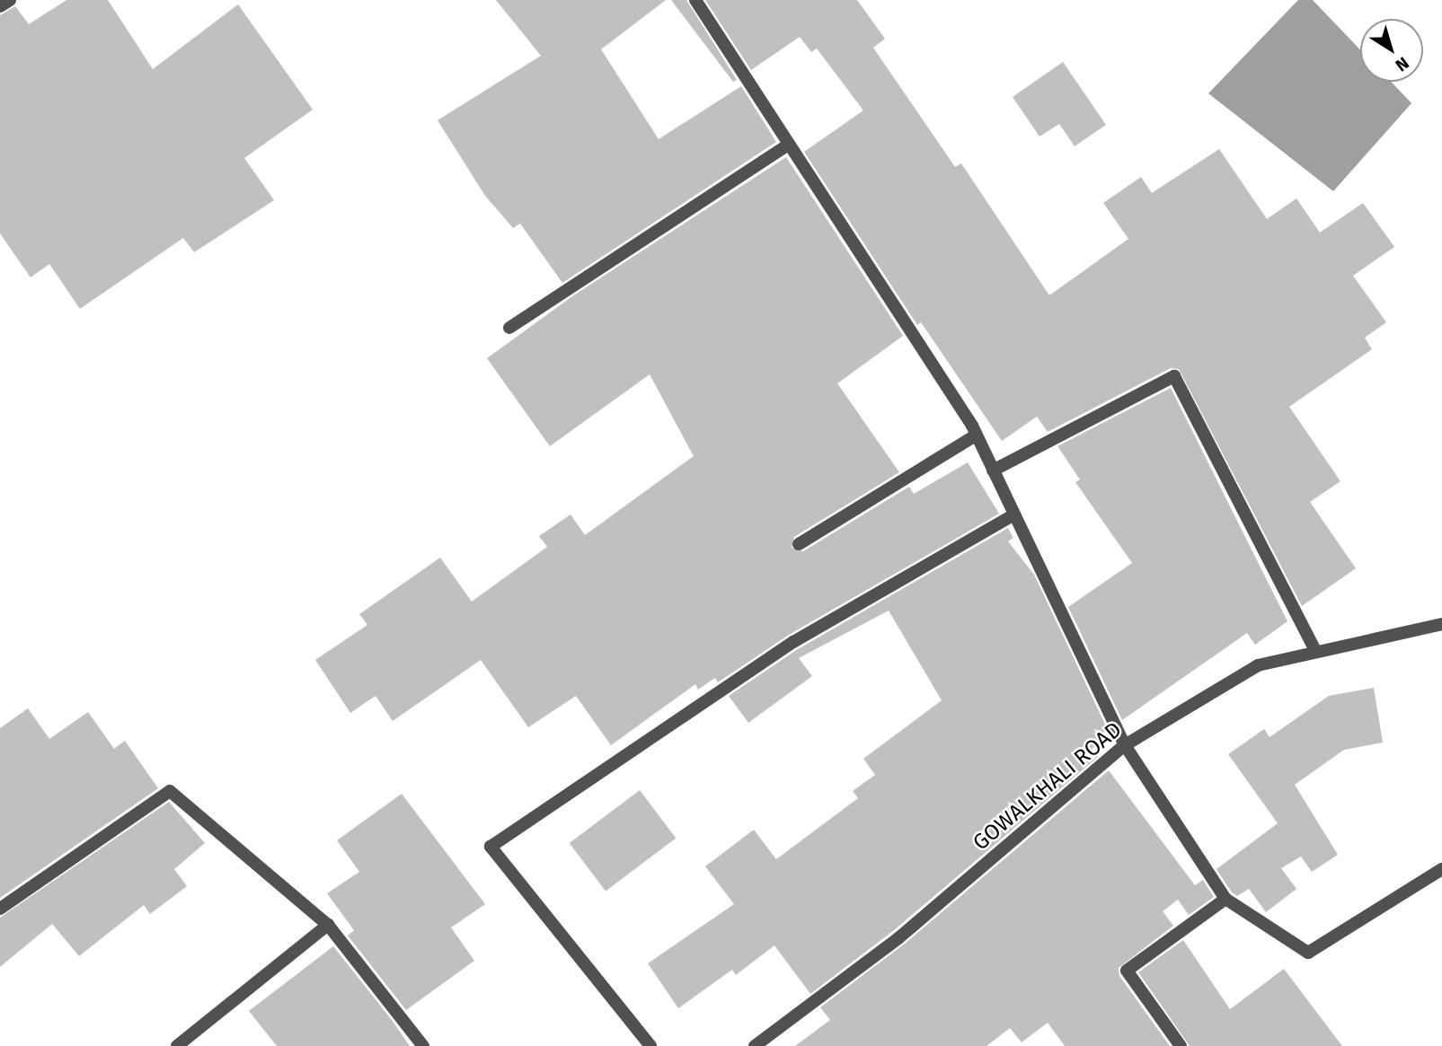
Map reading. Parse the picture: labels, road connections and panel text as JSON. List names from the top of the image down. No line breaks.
{"streets":{"street":["GOWALKHALI ROAD"]},"north":"bottom right"}
